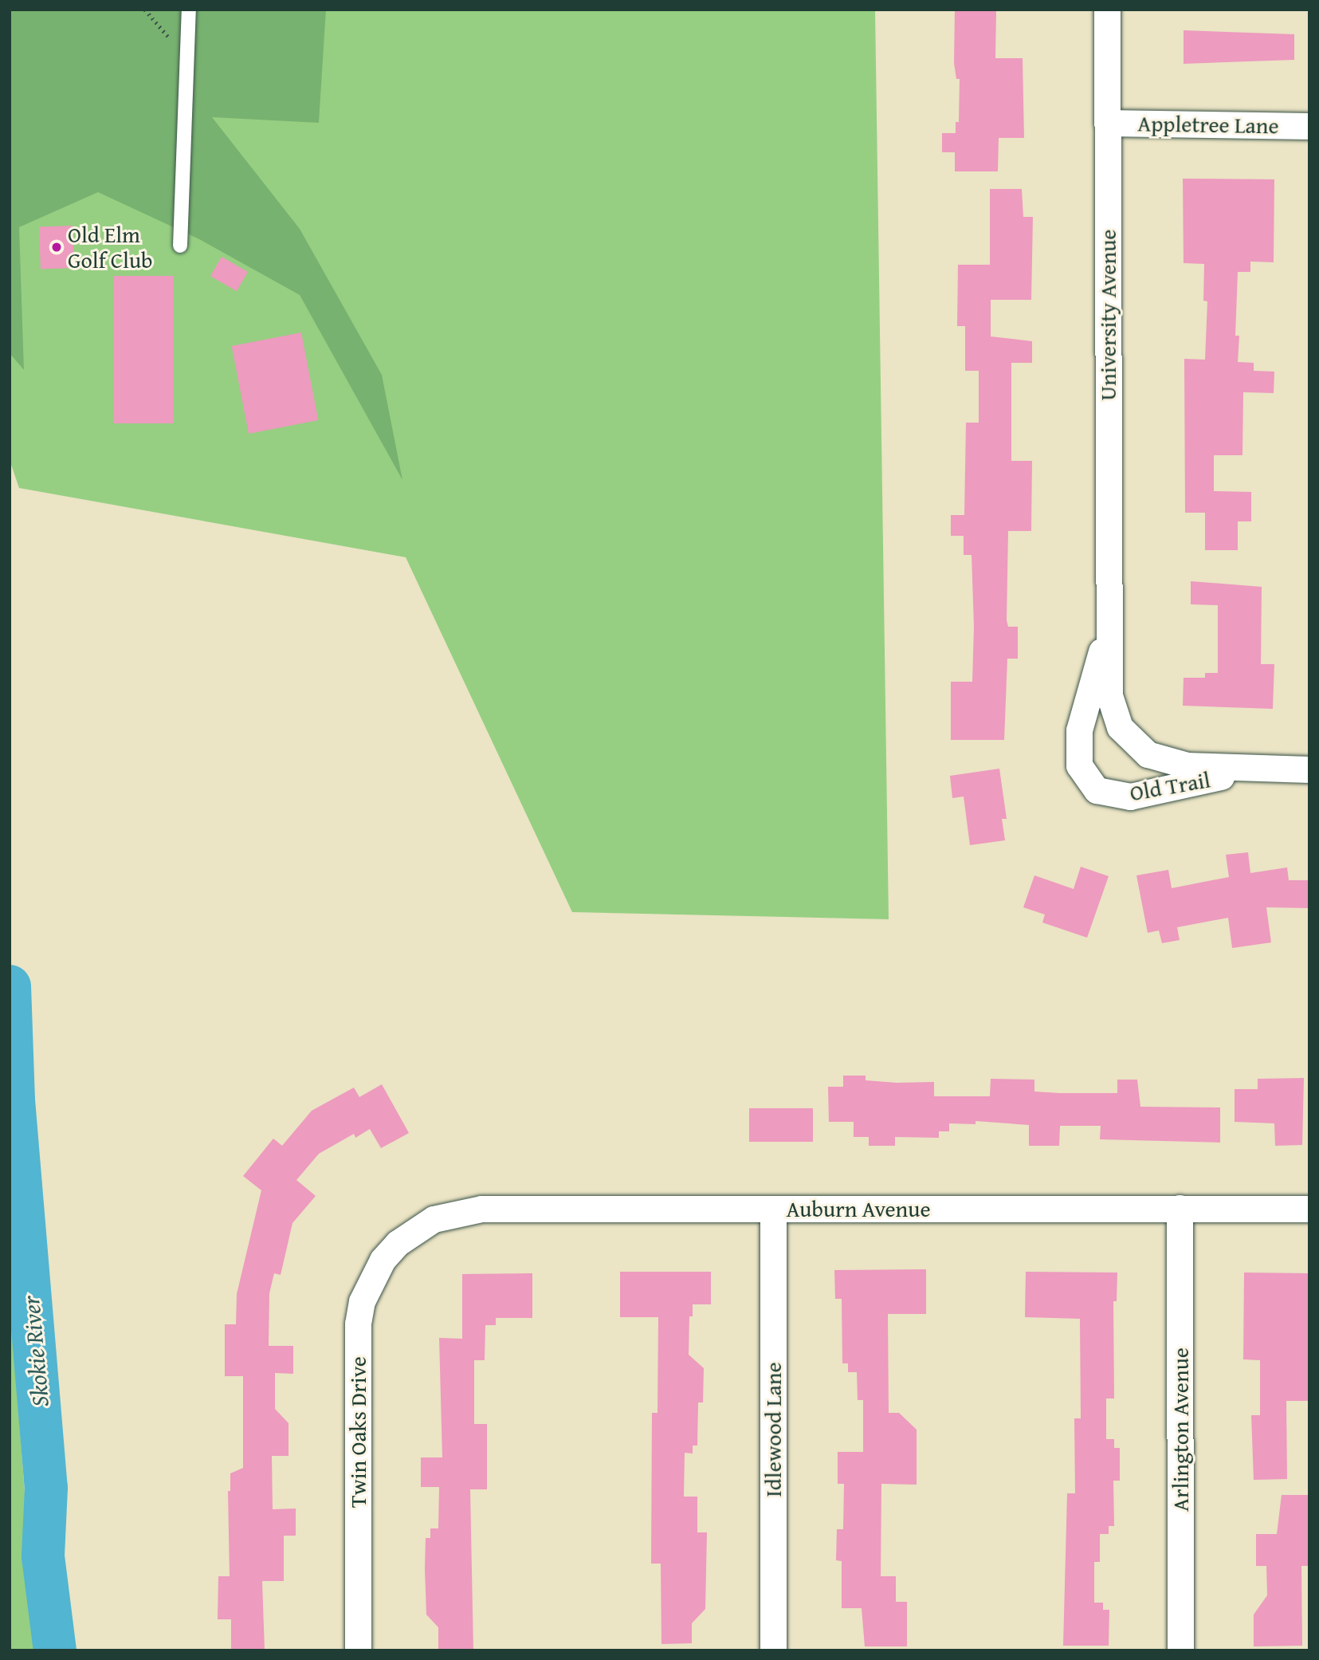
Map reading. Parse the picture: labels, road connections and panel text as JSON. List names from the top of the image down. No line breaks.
{"streets":{"street":["Appletree Lane","University Avenue","Old Trail","Auburn Avenue","Idlewood Lane","Arlington Avenue","Twin Oaks Drive"]},"crossings":[["Appletree Lane","University Avenue"],["University Avenue","Old Trail"],["Auburn Avenue","Idlewood Lane"],["Auburn Avenue","Arlington Avenue"],["Auburn Avenue","Twin Oaks Drive"]],"water":["Skokie River"],"places":["Old Elm Golf Club"]}
